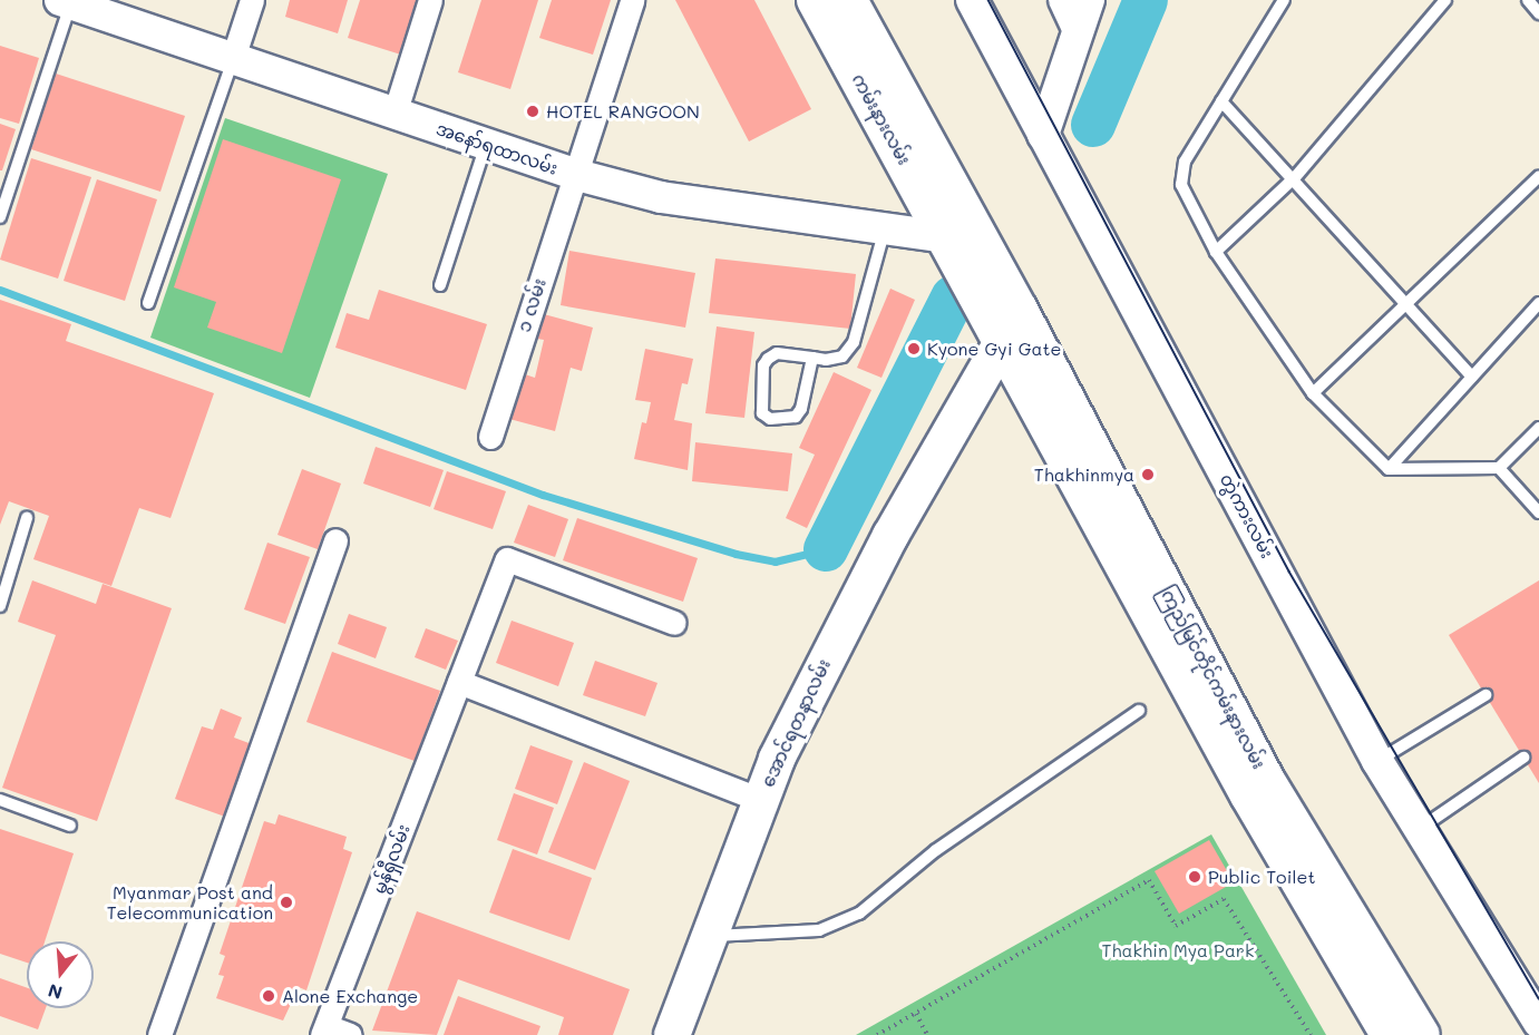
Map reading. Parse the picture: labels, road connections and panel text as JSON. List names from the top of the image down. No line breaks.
{"streets":{"main road":["ကမ်းနားလမ်း","အနော်ရထာလမ်း","တွဲကားလမ်း","ကြည်မြင်တိုင်ကမ်းနားလမ်း","အောင်ရတနာလမ်း"],"street":["၁ လမ်း","မွန်ရှီလမ်း"]},"crossings":[["ကမ်းနားလမ်း","အနော်ရထာလမ်း"],["ကမ်းနားလမ်း","ကြည်မြင်တိုင်ကမ်းနားလမ်း"],["ကမ်းနားလမ်း","အောင်ရတနာလမ်း"],["အနော်ရထာလမ်း","၁ လမ်း"],["ကြည်မြင်တိုင်ကမ်းနားလမ်း","အောင်ရတနာလမ်း"]],"parks":["Thakhin Mya Park"],"places":["HOTEL RANGOON","Kyone Gyi Gate","Thakhinmya","Public Toilet","Myanmar Post and Telecommunication","Alone Exchange"],"north":"bottom"}
